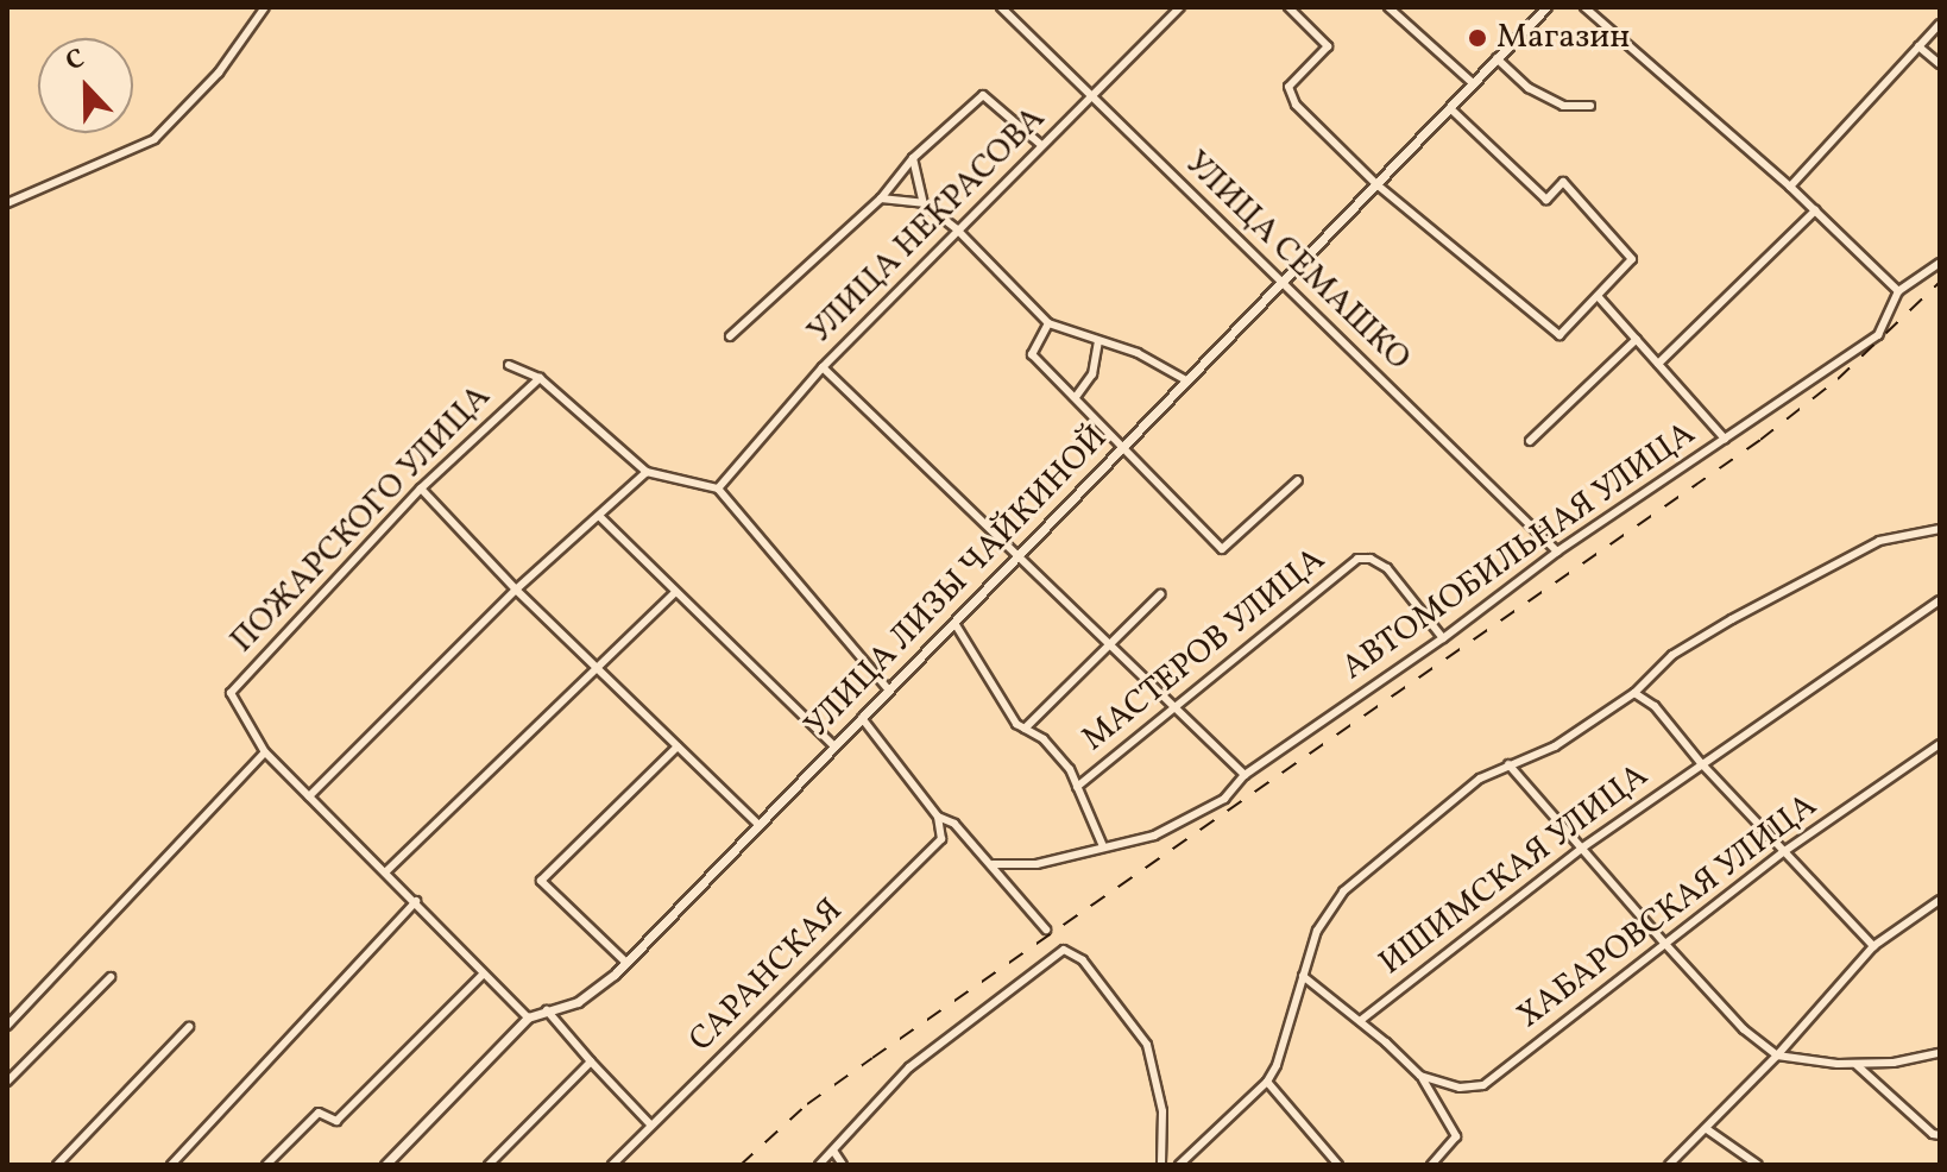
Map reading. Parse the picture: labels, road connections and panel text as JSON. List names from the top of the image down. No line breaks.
{"streets":{"street":["УЛИЦА НЕКРАСОВА","УЛИЦА СЕМАШКО","ПОЖАРСКОГО УЛИЦА","АВТОМОБИЛЬНАЯ УЛИЦА","УЛИЦА ЛИЗЫ ЧАЙКИНОЙ","МАСТЕРОВ УЛИЦА","ИШИМСКАЯ УЛИЦА","ХАБАРОВСКАЯ УЛИЦА","САРАНСКАЯ"]},"crossings":[["УЛИЦА НЕКРАСОВА","УЛИЦА СЕМАШКО"],["УЛИЦА СЕМАШКО","АВТОМОБИЛЬНАЯ УЛИЦА"],["УЛИЦА СЕМАШКО","УЛИЦА ЛИЗЫ ЧАЙКИНОЙ"],["АВТОМОБИЛЬНАЯ УЛИЦА","МАСТЕРОВ УЛИЦА"],["ИШИМСКАЯ УЛИЦА","ХАБАРОВСКАЯ УЛИЦА"]],"places":["Магазин"],"north":"top"}
